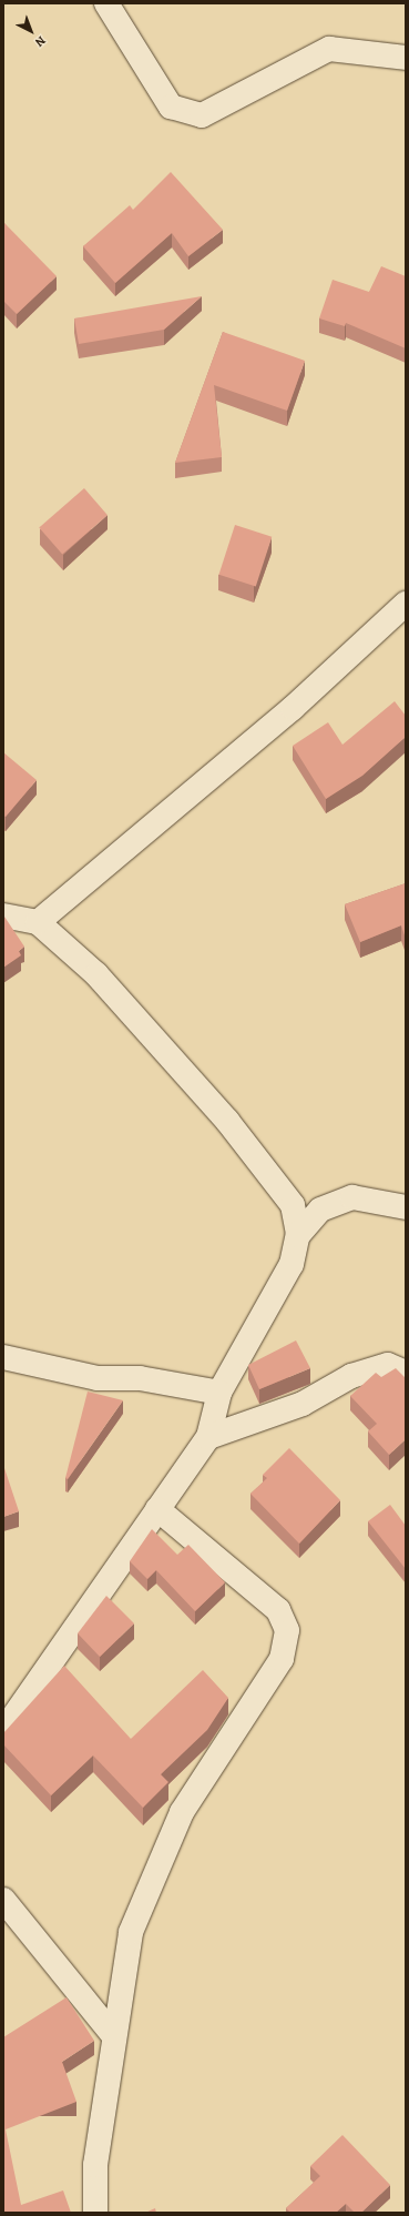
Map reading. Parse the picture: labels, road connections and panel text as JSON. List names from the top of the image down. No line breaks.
{"north":"bottom right"}
